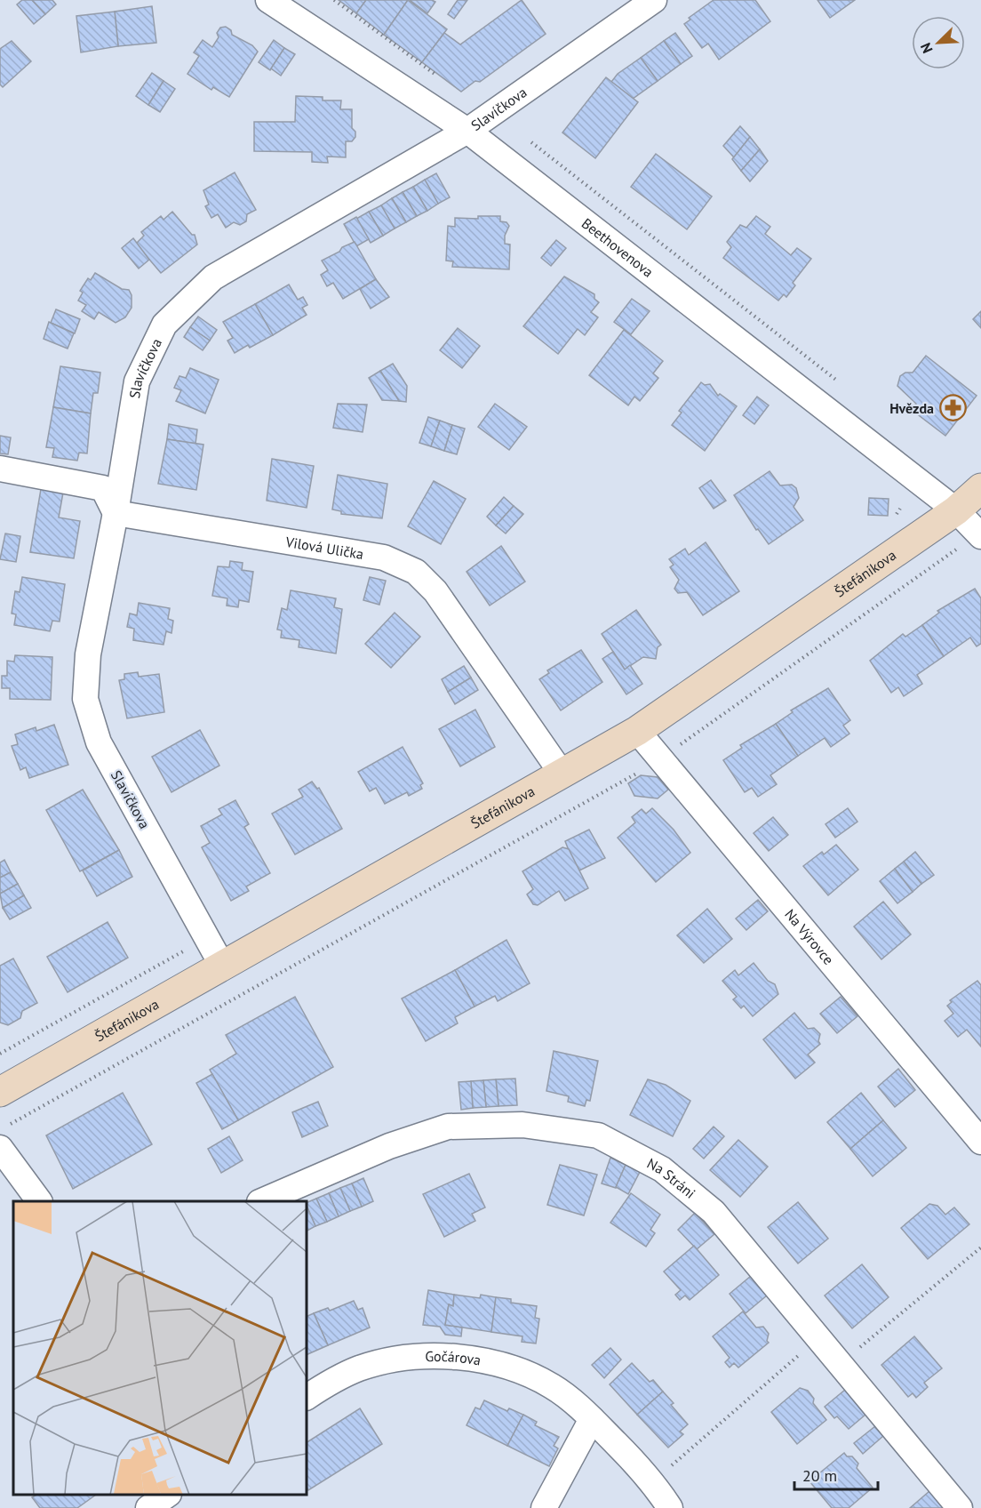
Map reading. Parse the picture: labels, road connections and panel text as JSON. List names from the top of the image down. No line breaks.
{"streets":{"street":["Slavíčkova","Beethovenova","Vilová Ulička","Štefánikova","Na Výrovce","Na Stráni","Gočárova"]},"crossings":[["Slavíčkova","Beethovenova"],["Slavíčkova","Vilová Ulička"],["Slavíčkova","Štefánikova"],["Beethovenova","Štefánikova"],["Vilová Ulička","Štefánikova"],["Štefánikova","Na Výrovce"]],"places":{"pharmacy":["Hvězda"]},"scale_bar":"20 m","north":"bottom left"}
